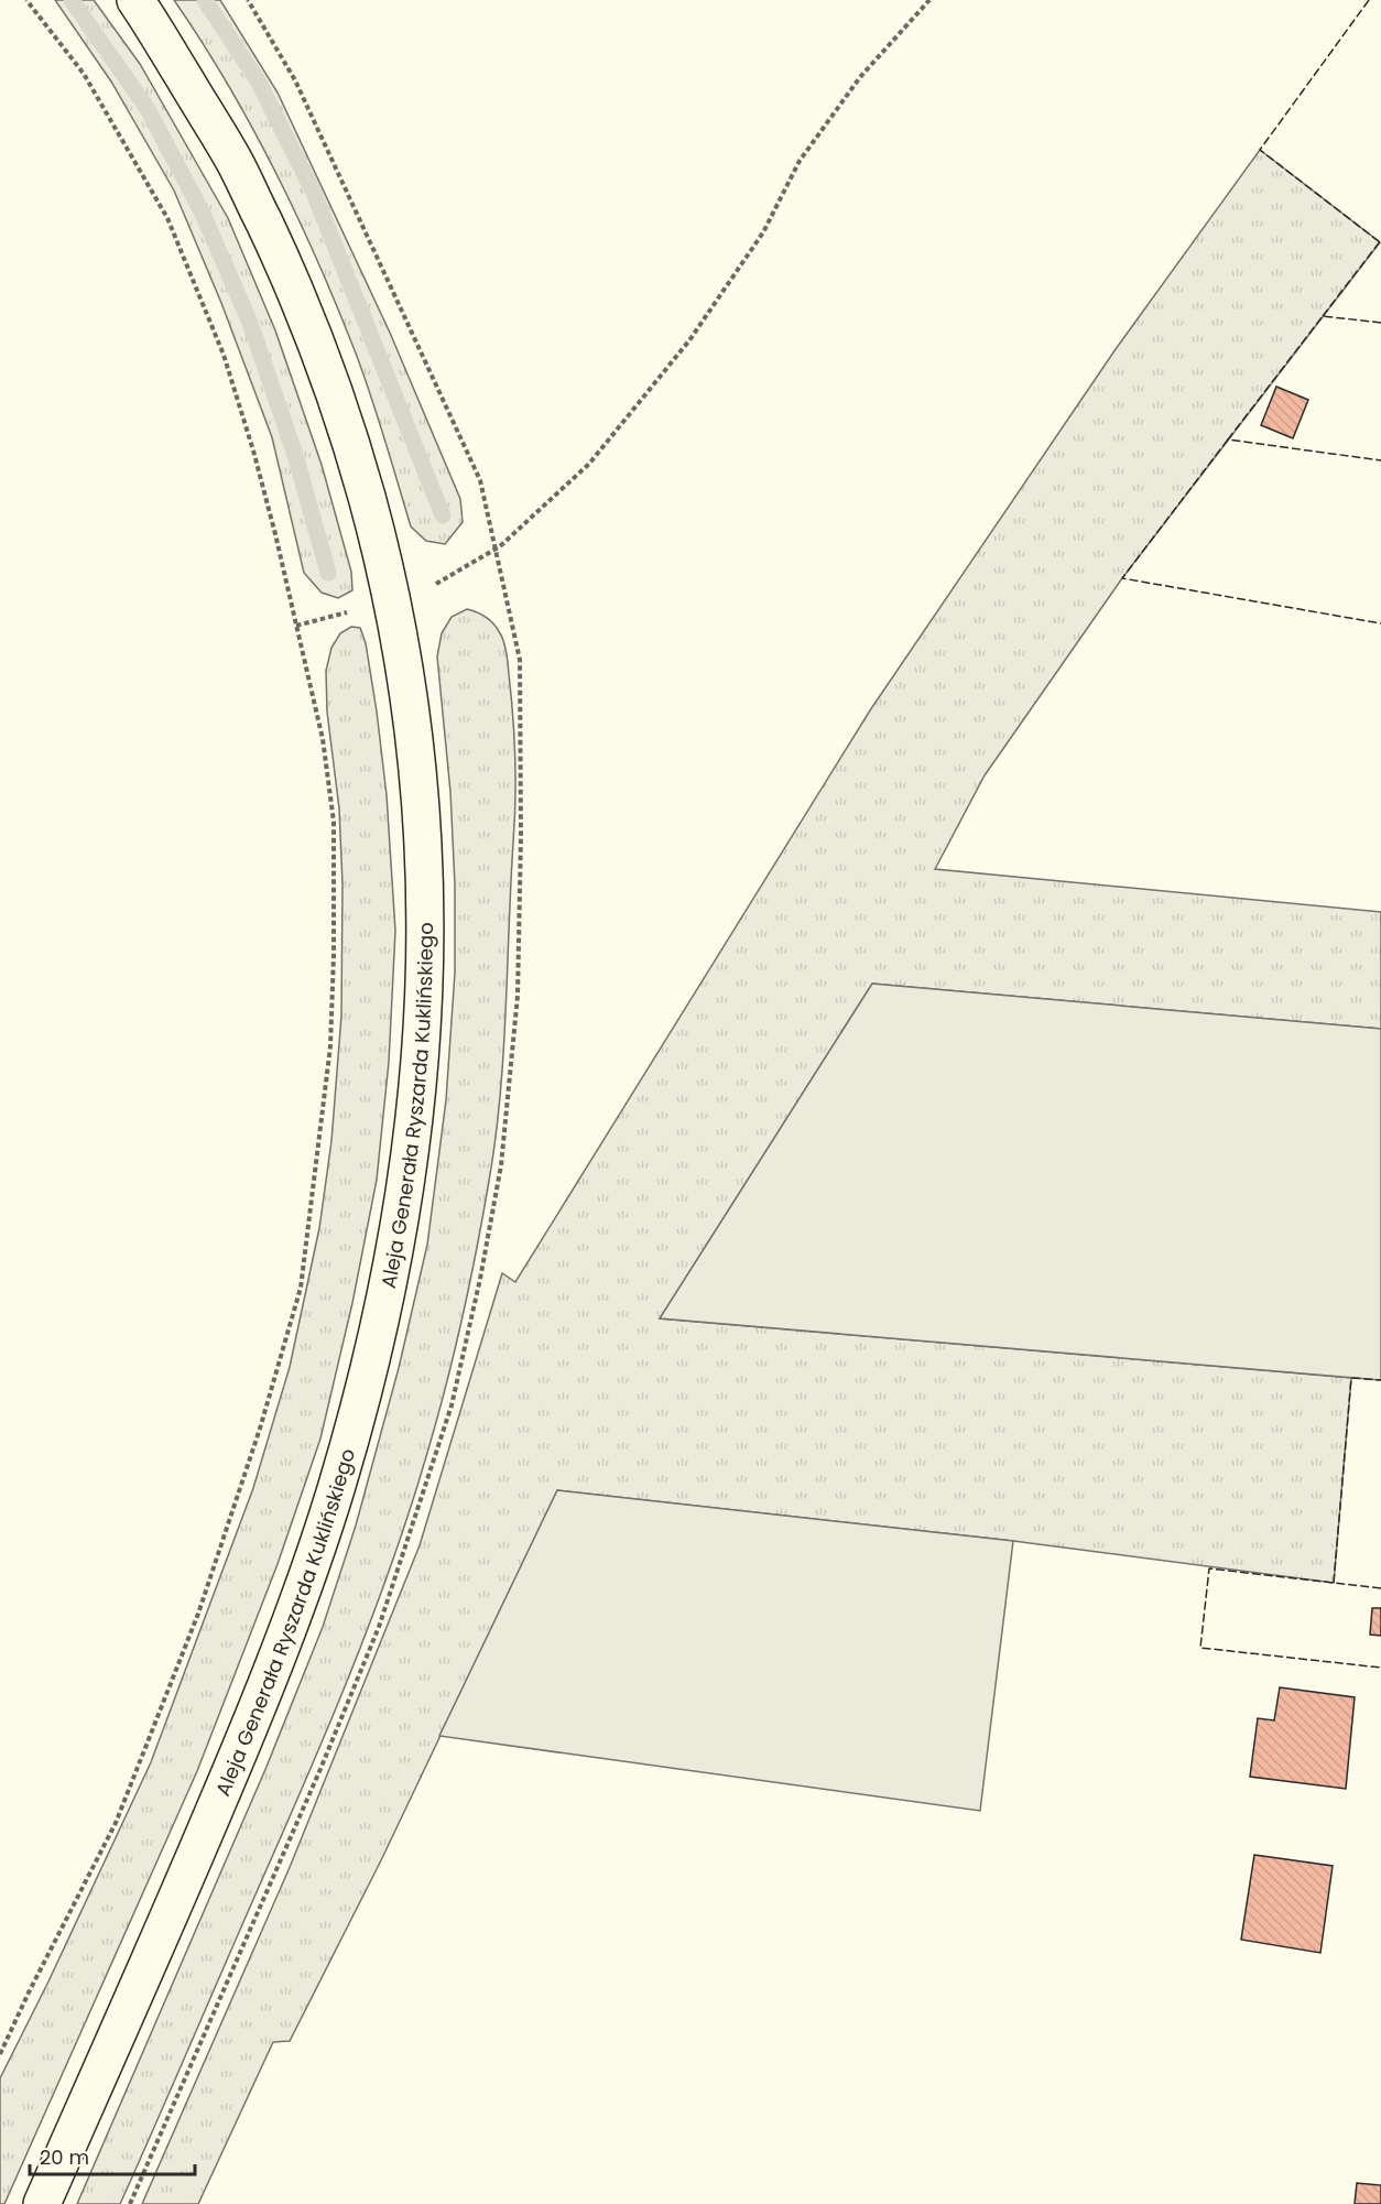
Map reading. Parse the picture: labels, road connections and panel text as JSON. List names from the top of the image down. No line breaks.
{"streets":{"street":["Aleja Generała Ryszarda Kuklińskiego"]},"scale_bar":"20 m"}
